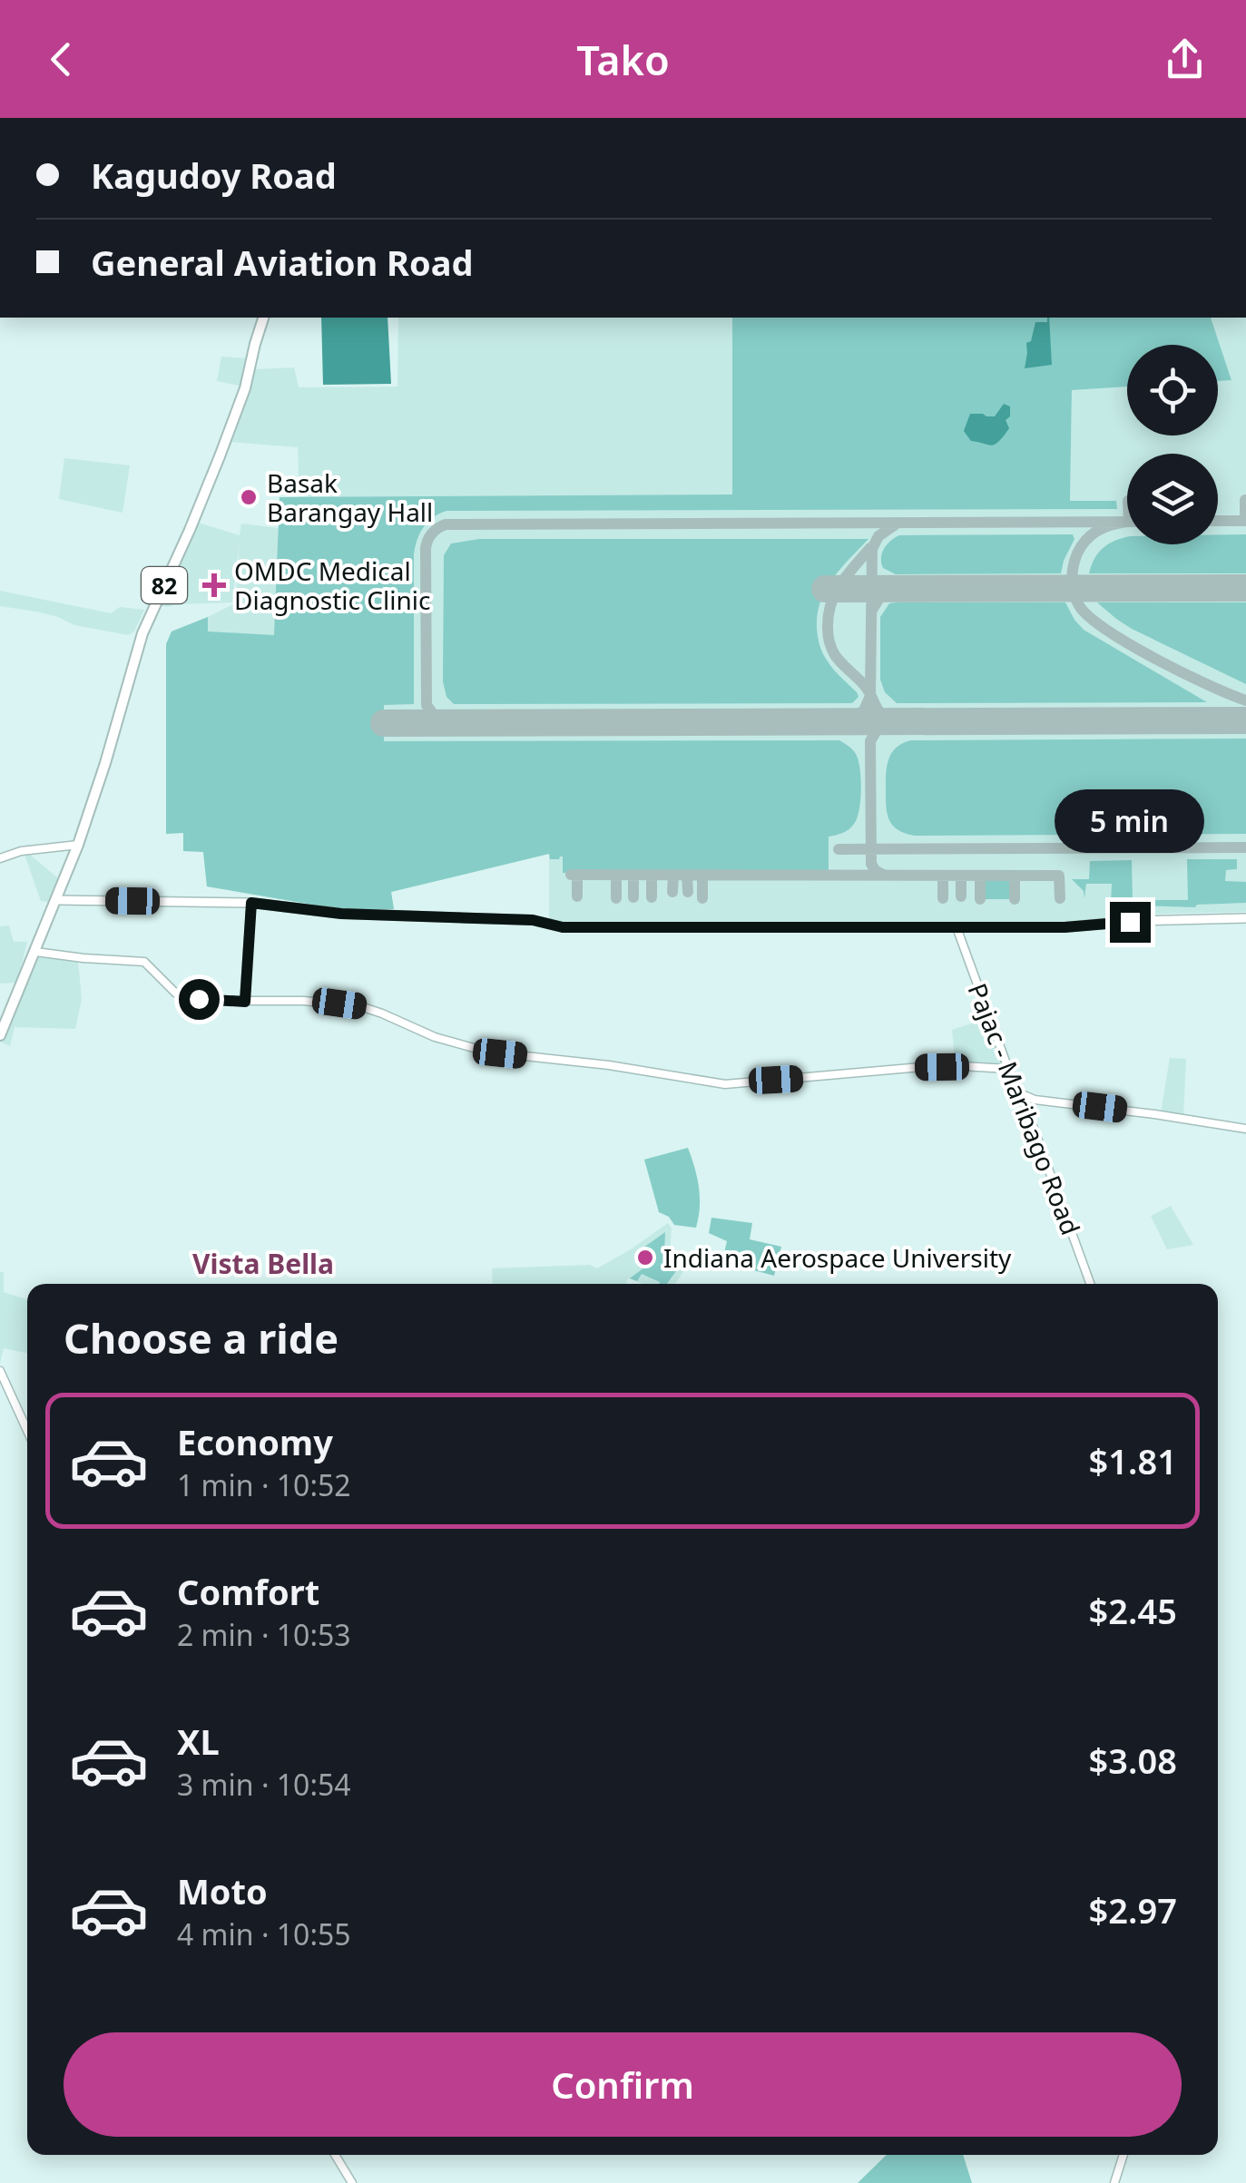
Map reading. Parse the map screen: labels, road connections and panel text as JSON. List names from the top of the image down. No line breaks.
{"streets":{"main road":["82"],"street":["Pajac - Maribago Road"]},"districts":["Vista Bella"],"places":{"other":["Basak Barangay Hall","Indiana Aerospace University"],"health":["OMDC Medical Diagnostic Clinic"]},"page":{"header":"Tako","banner":["Kagudoy Road","General Aviation Road"],"bubble":"5 min","heading":"Choose a ride","list":[{"name":"Economy","note":"1 min · 10:52","value":"$1.81"},{"name":"Comfort","note":"2 min · 10:53","value":"$2.45"},{"name":"XL","note":"3 min · 10:54","value":"$3.08"},{"name":"Moto","note":"4 min · 10:55","value":"$2.97"}],"buttons":"Confirm"}}
